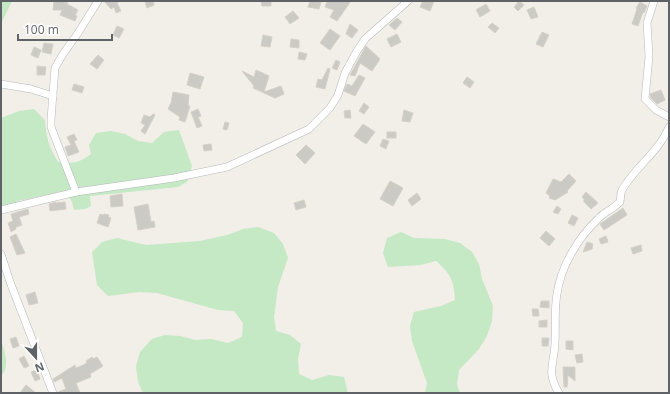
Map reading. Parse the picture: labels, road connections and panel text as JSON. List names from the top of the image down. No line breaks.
{"scale_bar":"100 m","north":"bottom"}
